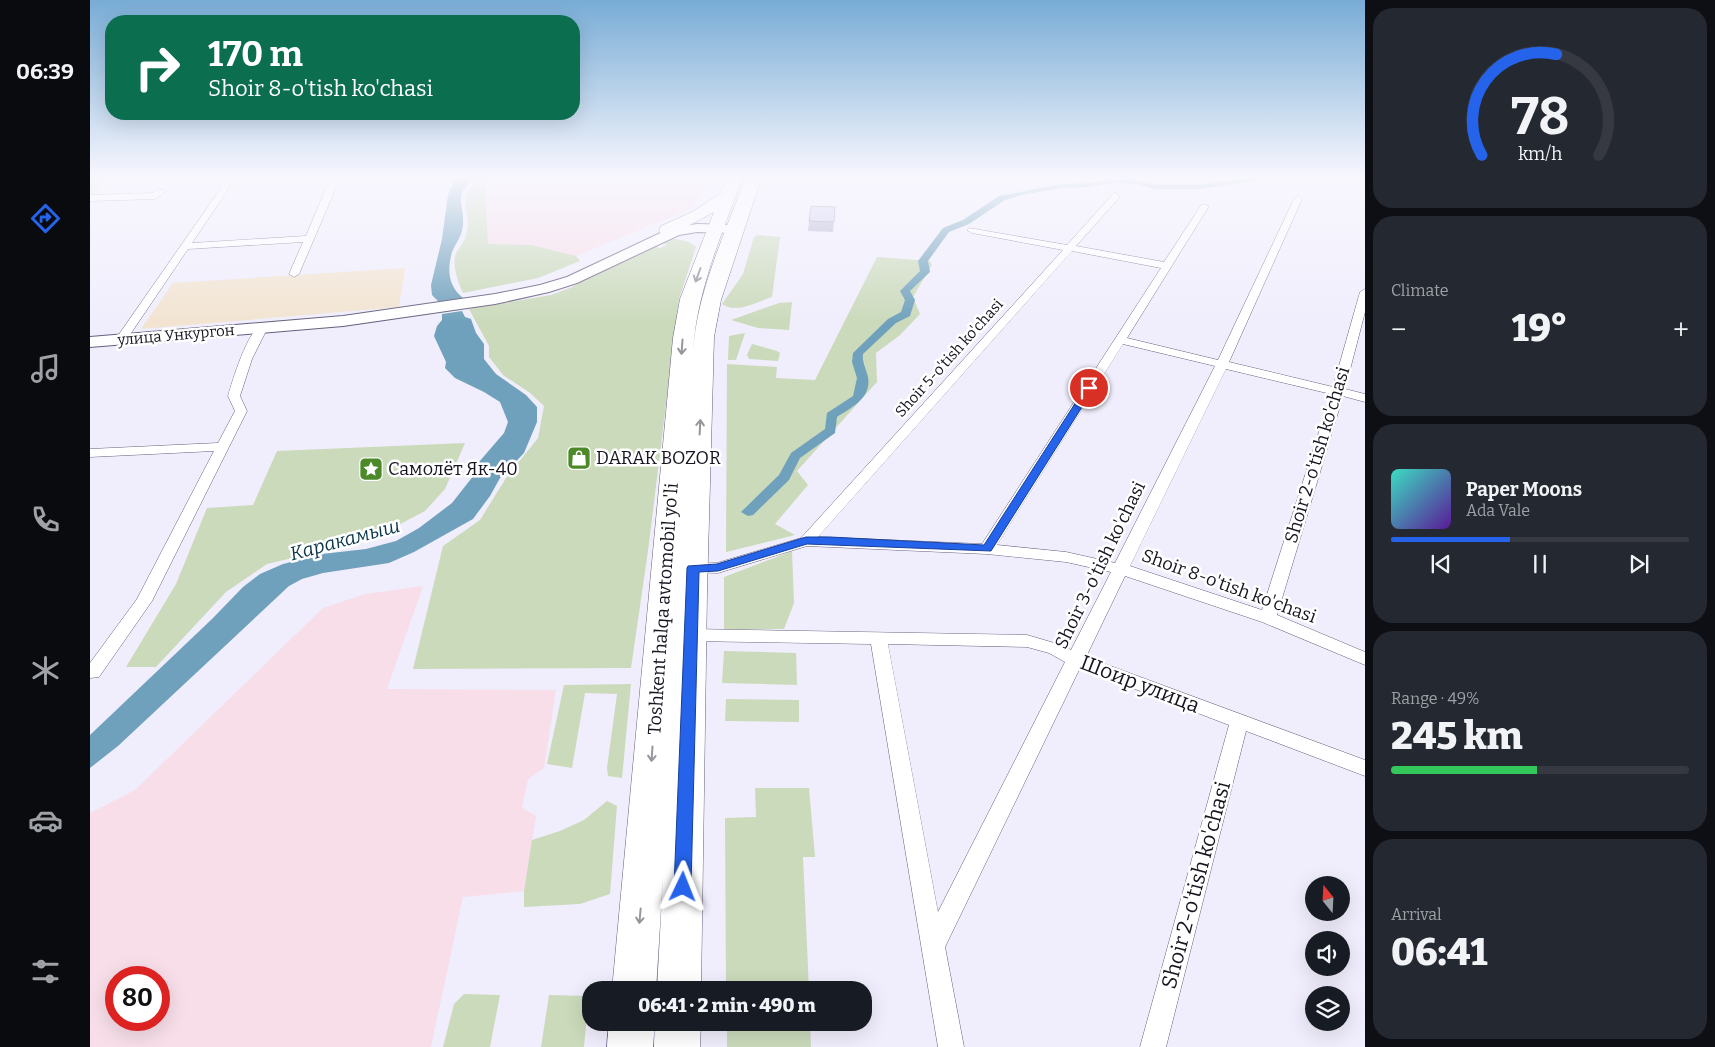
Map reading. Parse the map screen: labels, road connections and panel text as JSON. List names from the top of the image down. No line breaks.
{"streets":{"highway":["Toshkent halqa avtomobil yo'li"],"main road":["улица Ункургон"],"street":["Shoir 5-o'tish ko'chasi","Shoir 2-o'tish ko'chasi","Shoir 3-o'tish ko'chasi","Shoir 8-o'tish ko'chasi","Шоир улица"]},"crossings":[["улица Ункургон","Toshkent halqa avtomobil yo'li"],["Shoir 5-o'tish ko'chasi","Shoir 8-o'tish ko'chasi"],["Shoir 2-o'tish ko'chasi","Shoir 8-o'tish ko'chasi"],["Shoir 2-o'tish ko'chasi","Шоир улица"],["Shoir 3-o'tish ko'chasi","Shoir 8-o'tish ko'chasi"],["Shoir 3-o'tish ko'chasi","Шоир улица"],["Shoir 8-o'tish ko'chasi","Toshkent halqa avtomobil yo'li"],["Toshkent halqa avtomobil yo'li","Шоир улица"]],"water":["Каракамыш"],"places":{"shop":["DARAK BOZOR"],"place":["Самолёт Як-40"]},"north":"top","page":{"tabs":"06:39","turn":["170 m","Shoir 8-o'tish ko'chasi"],"tile":["Climate",["Range · 49%","245 km"],["Arrival","06:41"]],"heat":["−","19°","+"],"song":["Paper Moons","Ada Vale"],"limit":"80","trip":"06:41 · 2 min · 490 m","gauge":["78","km/h"]}}
